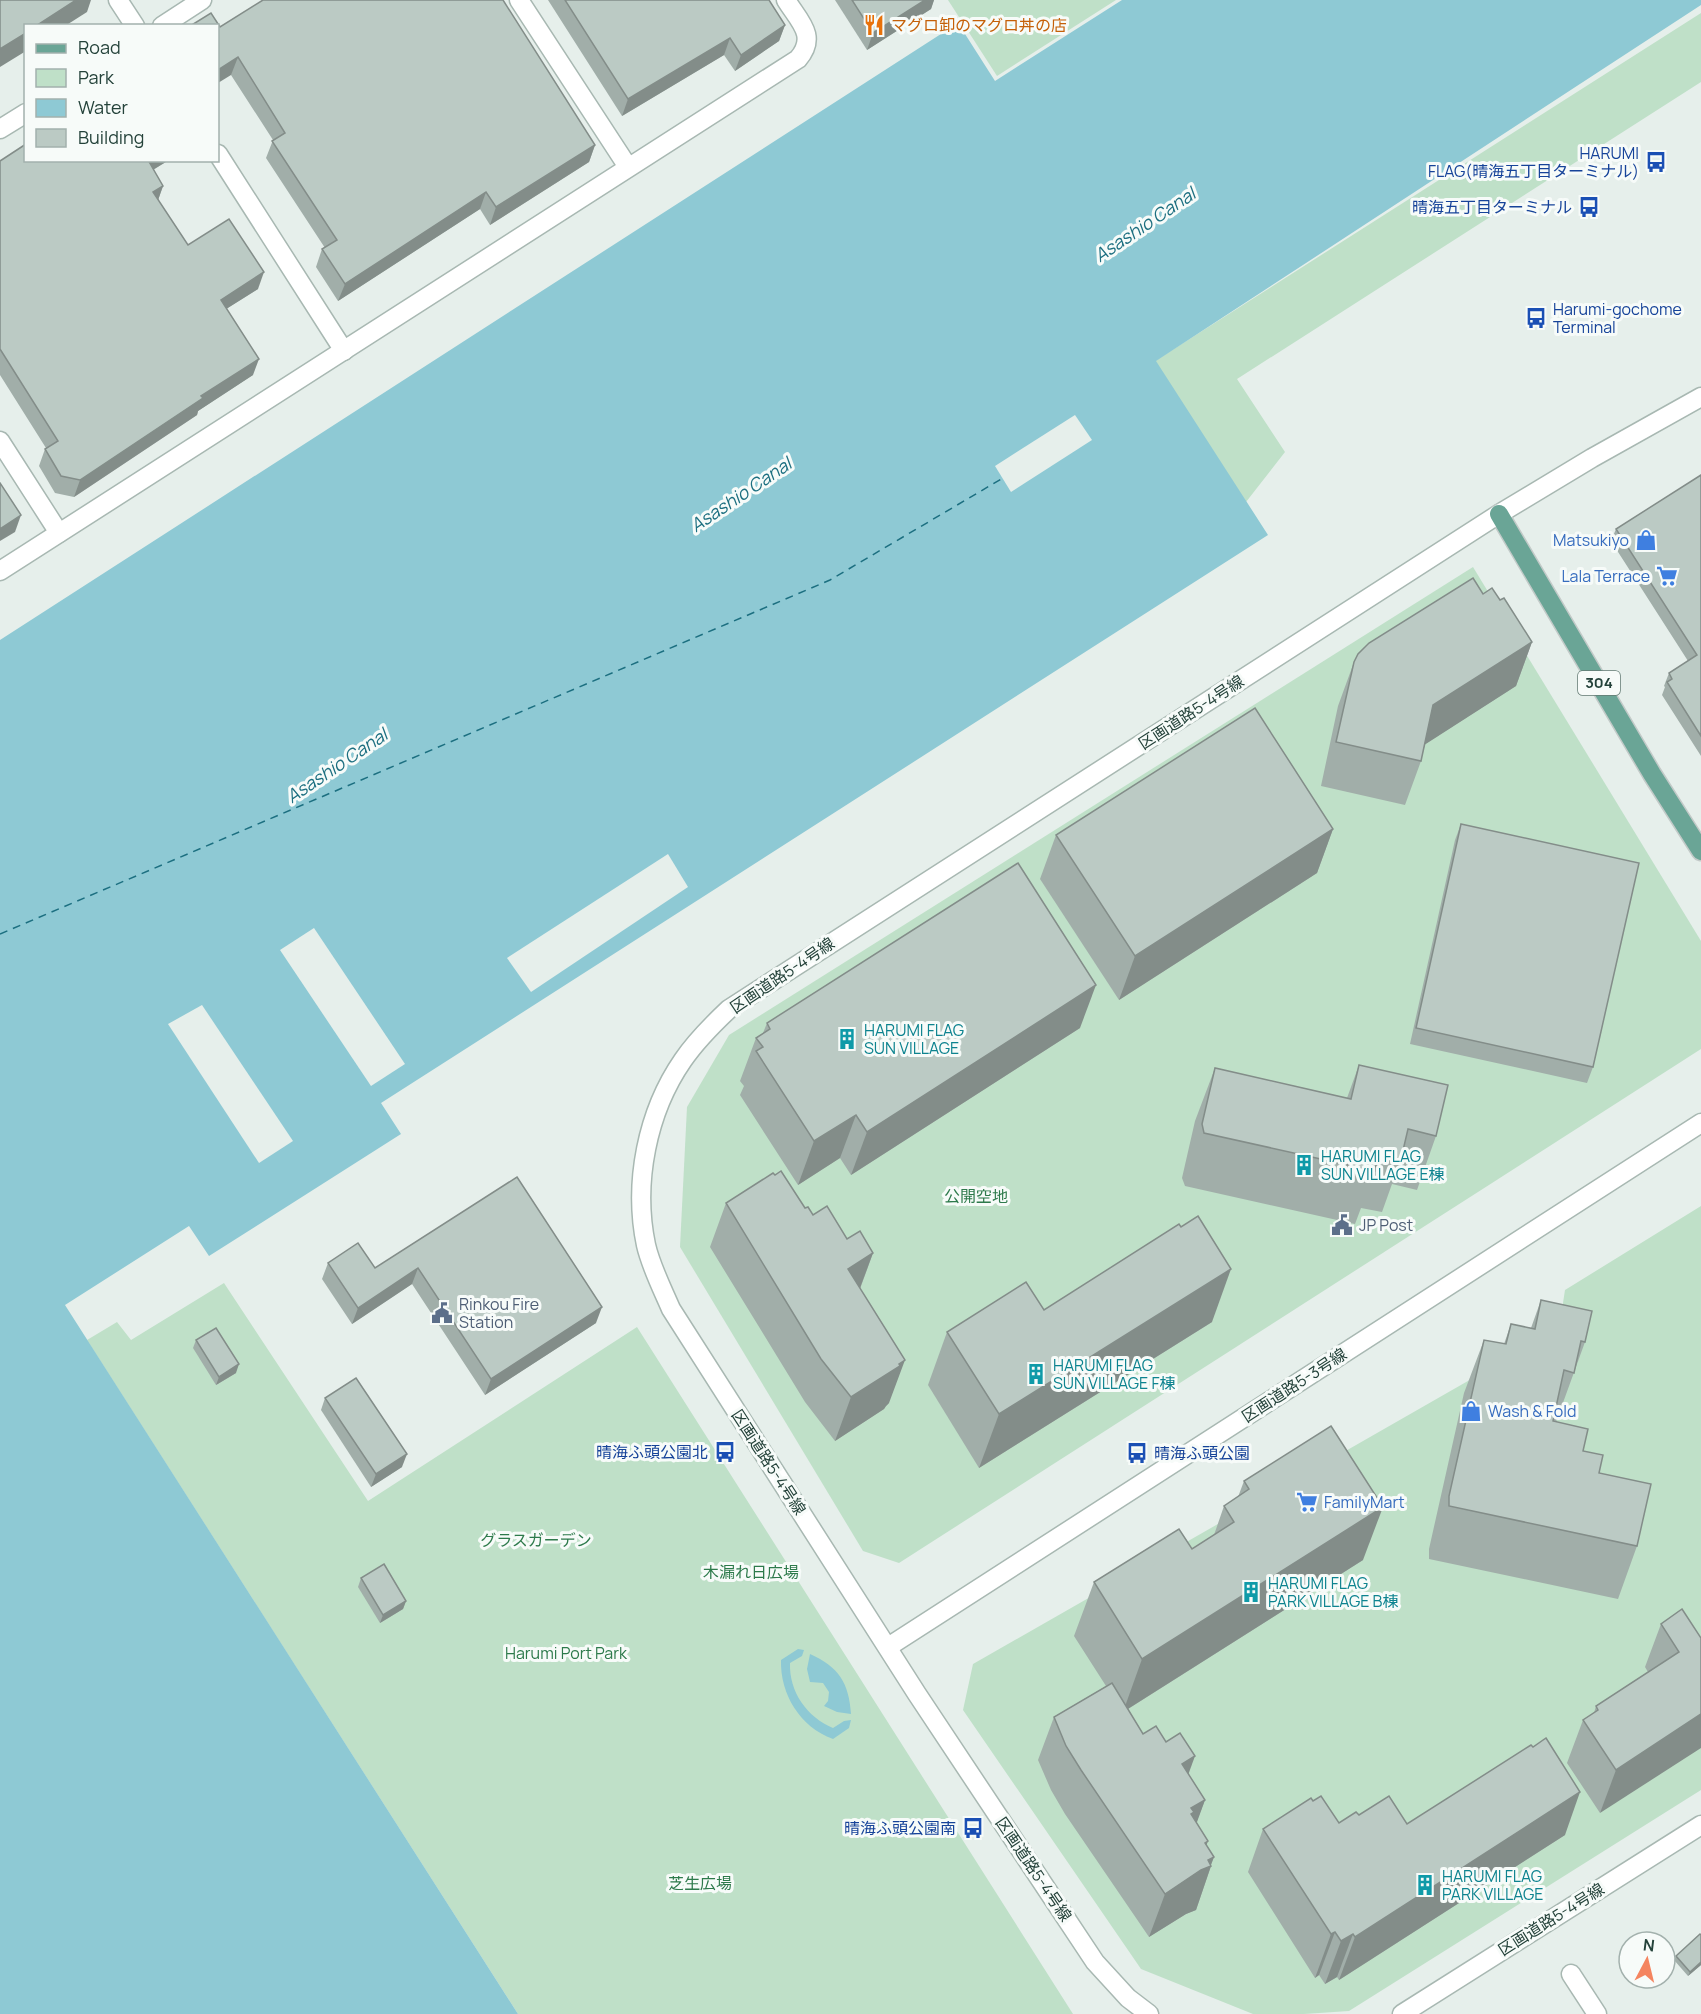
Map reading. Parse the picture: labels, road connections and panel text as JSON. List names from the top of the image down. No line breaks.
{"streets":{"main road":["304"],"street":["区画道路5-4号線","区画道路5-3号線"]},"crossings":[["304","区画道路5-4号線"],["区画道路5-4号線","区画道路5-3号線"]],"water":["Asashio Canal"],"parks":["公開空地","グラスガーデン","木漏れ日広場","Harumi Port Park","芝生広場"],"places":{"restaurant":["マグロ卸のマグロ丼の店"],"bus stop":["HARUMI FLAG(晴海五丁目ターミナル)","晴海五丁目ターミナル","Harumi-gochome Terminal","晴海ふ頭公園北","晴海ふ頭公園","晴海ふ頭公園南"],"shop":["Matsukiyo","Wash & Fold"],"supermarket":["Lala Terrace","FamilyMart"],"building":["HARUMI FLAG SUN VILLAGE","HARUMI FLAG SUN VILLAGE E棟","HARUMI FLAG SUN VILLAGE F棟","HARUMI FLAG PARK VILLAGE B棟","HARUMI FLAG PARK VILLAGE"],"public building":["JP Post","Rinkou Fire Station"]},"legend":["Road","Park","Water","Building"],"north":"top"}
